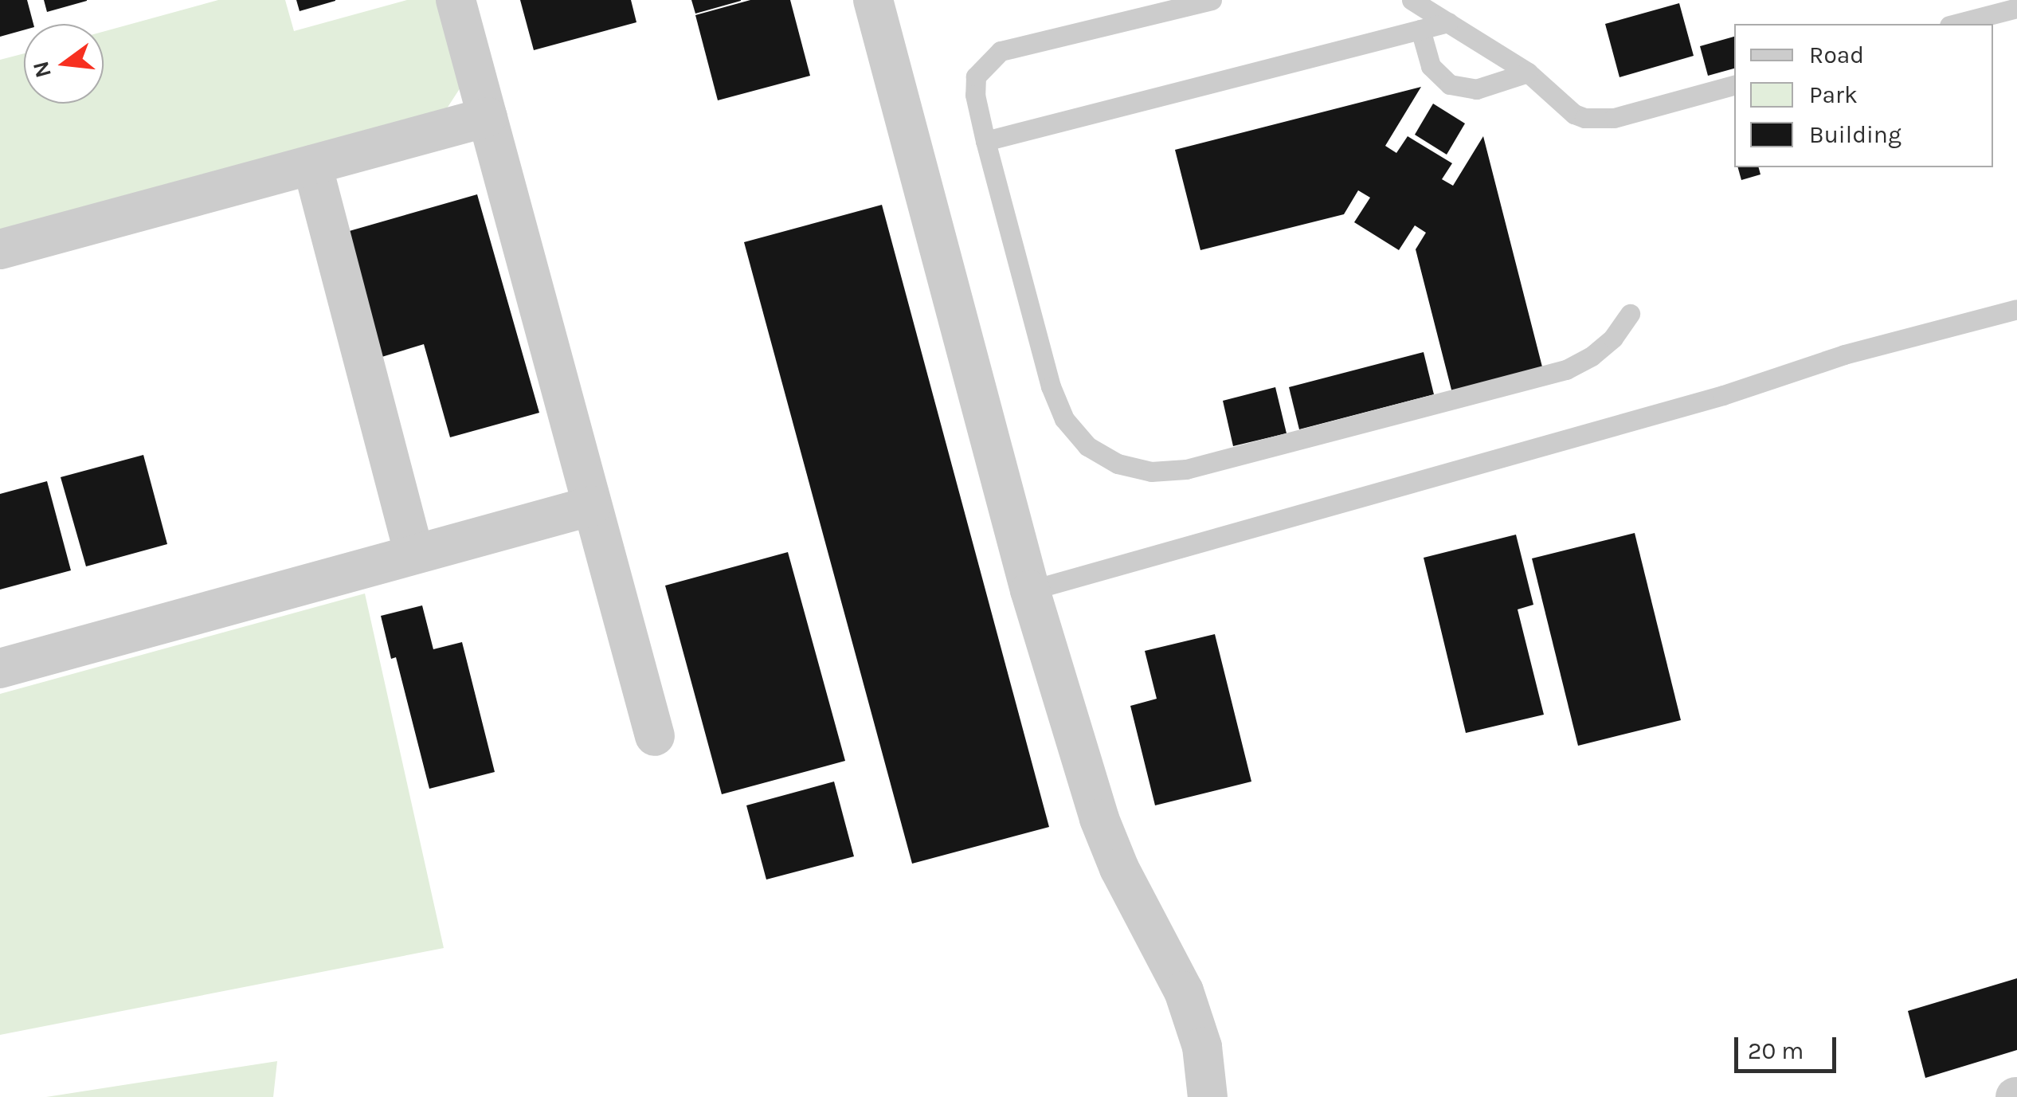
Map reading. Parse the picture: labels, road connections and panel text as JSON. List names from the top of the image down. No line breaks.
{"legend":["Road","Park","Building"],"scale_bar":"20 m","north":"left"}
